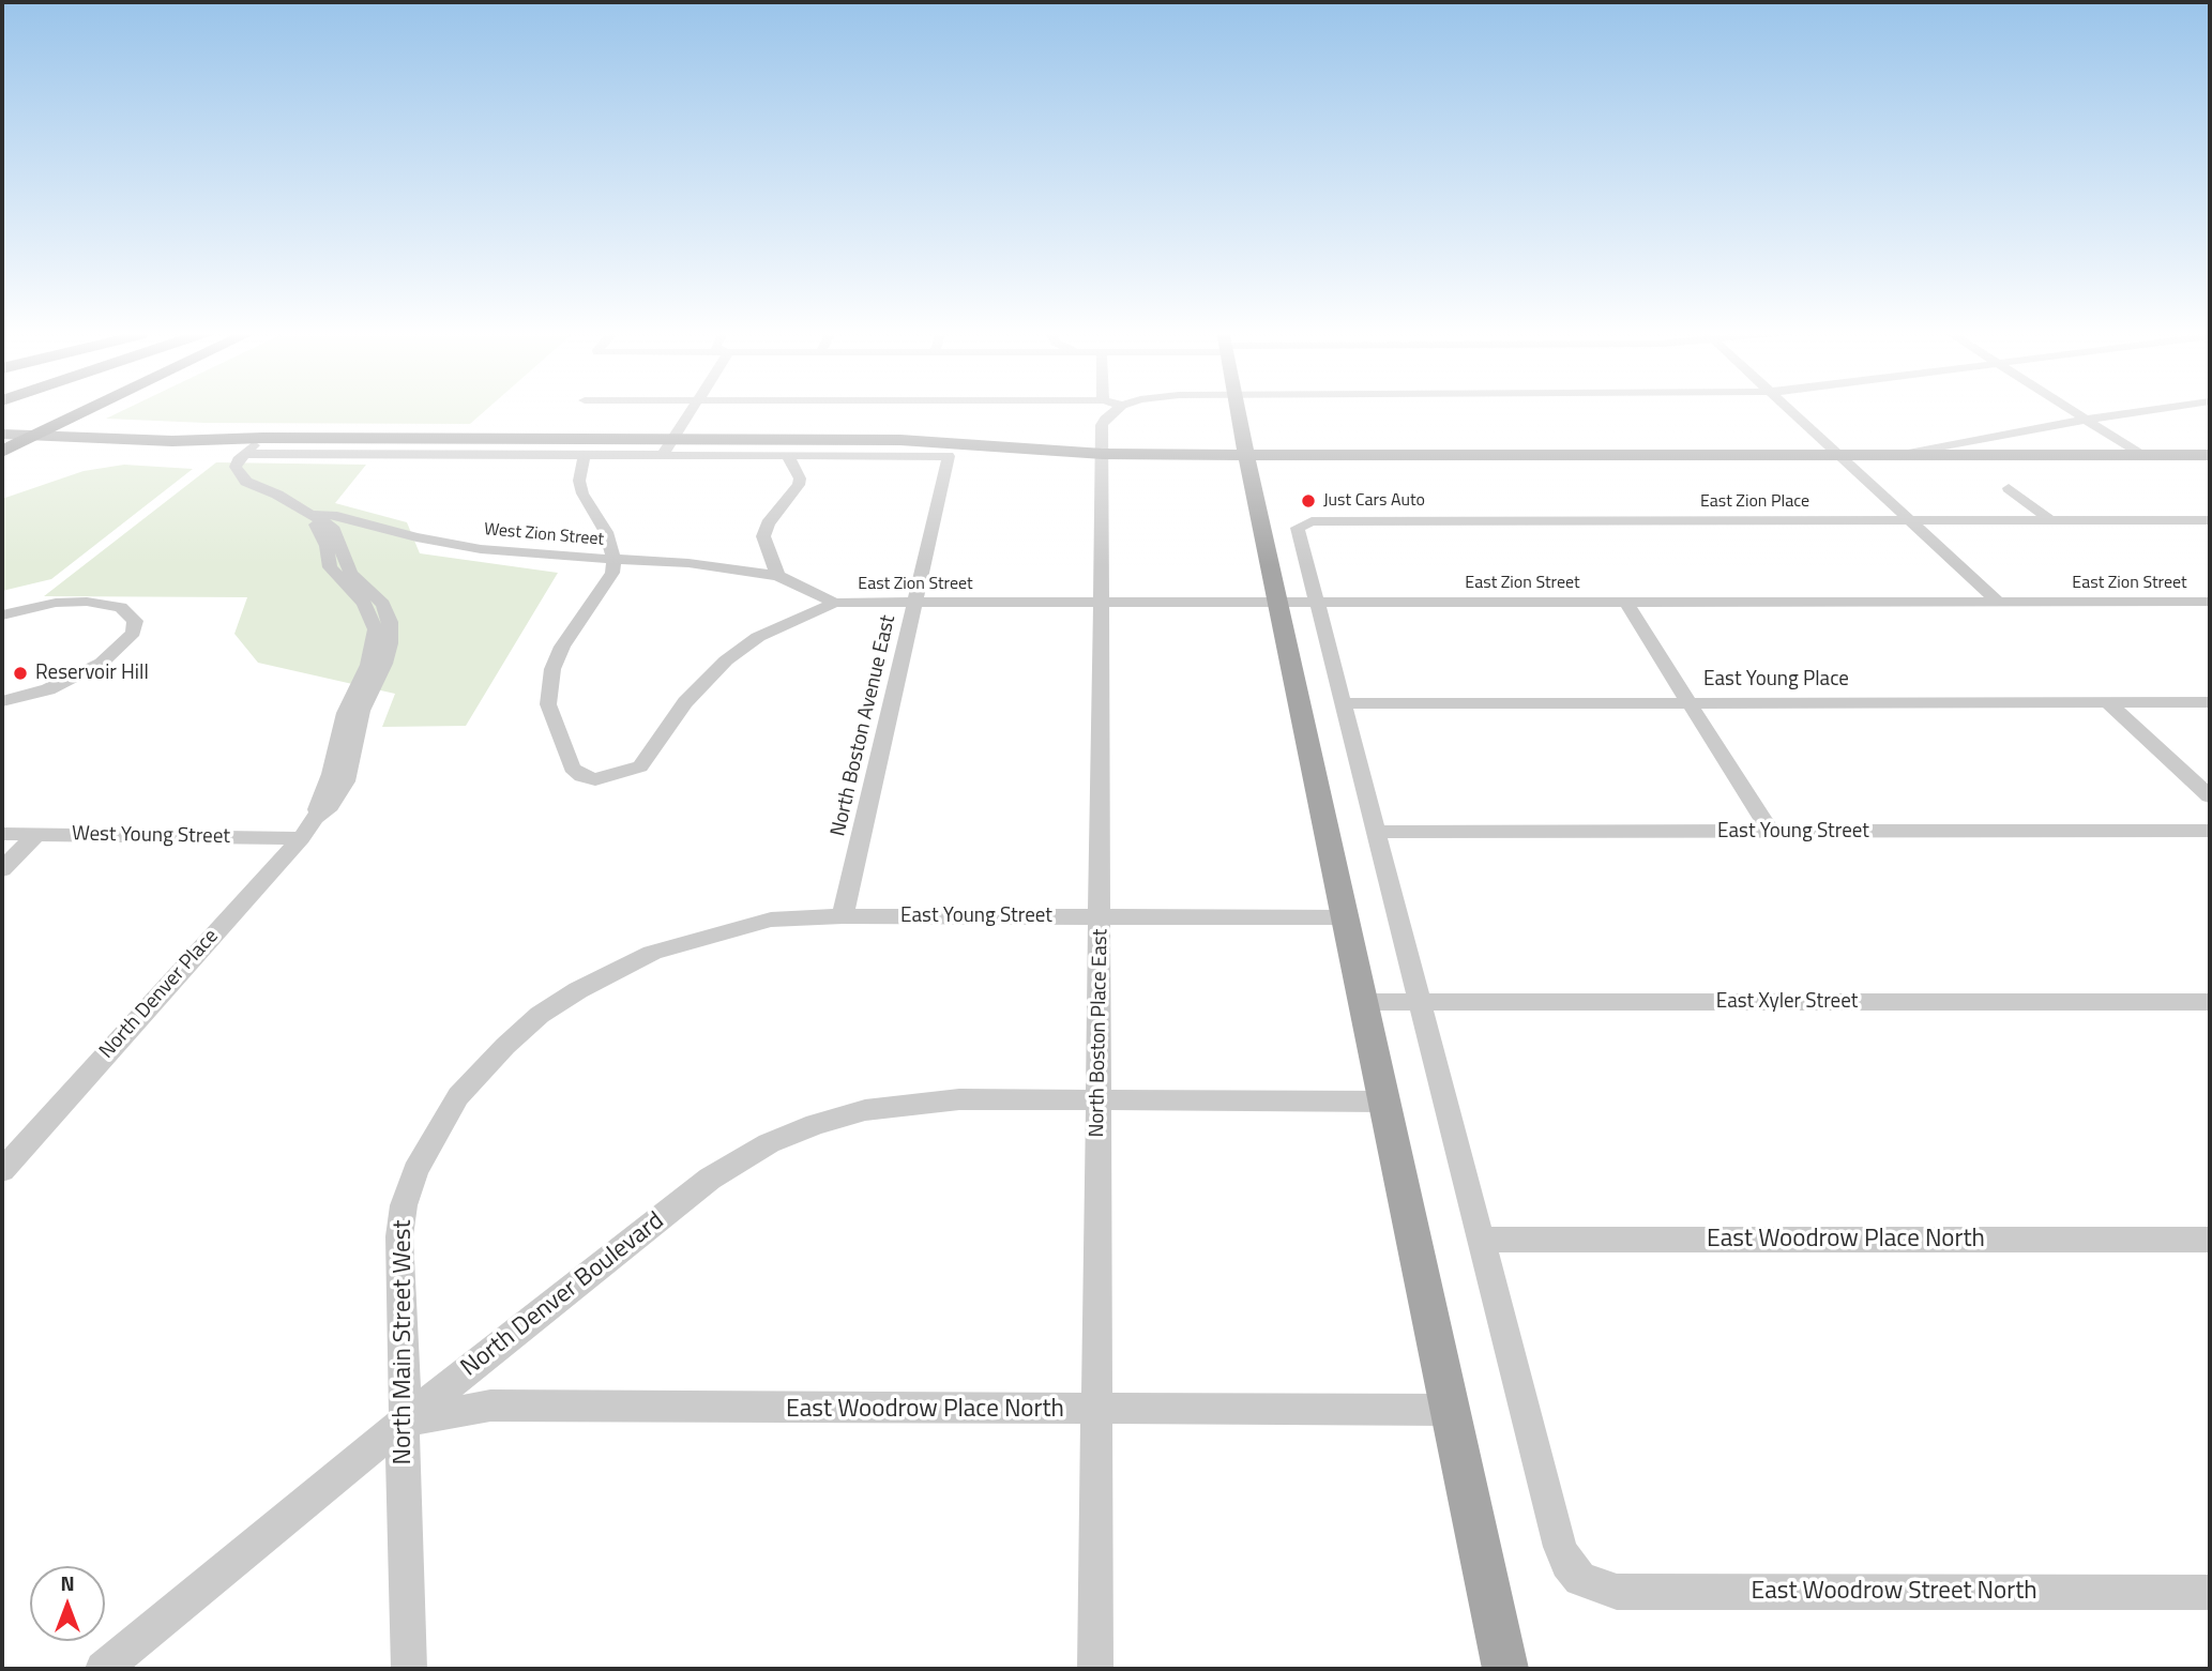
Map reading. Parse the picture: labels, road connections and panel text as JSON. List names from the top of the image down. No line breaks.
{"streets":{"street":["East Zion Place","West Zion Street","East Zion Street","East Young Place","North Boston Avenue East","East Young Street","West Young Street","North Denver Place","East Xyler Street","North Boston Place East","East Woodrow Place North","North Denver Boulevard","North Main Street West","East Woodrow Street North"]},"crossings":[["East Zion Place","East Zion Street"],["West Zion Street","East Zion Street"],["West Zion Street","North Denver Place"],["East Zion Street","North Boston Avenue East"],["East Zion Street","North Boston Place East"],["North Boston Avenue East","East Young Street"],["East Young Street","North Boston Place East"],["East Young Street","North Main Street West"],["West Young Street","North Denver Place"],["North Boston Place East","East Woodrow Place North"],["North Boston Place East","North Denver Boulevard"],["East Woodrow Place North","North Denver Boulevard"],["East Woodrow Place North","North Main Street West"],["North Denver Boulevard","North Main Street West"]],"places":["Just Cars Auto","Reservoir Hill"],"north":"top"}
